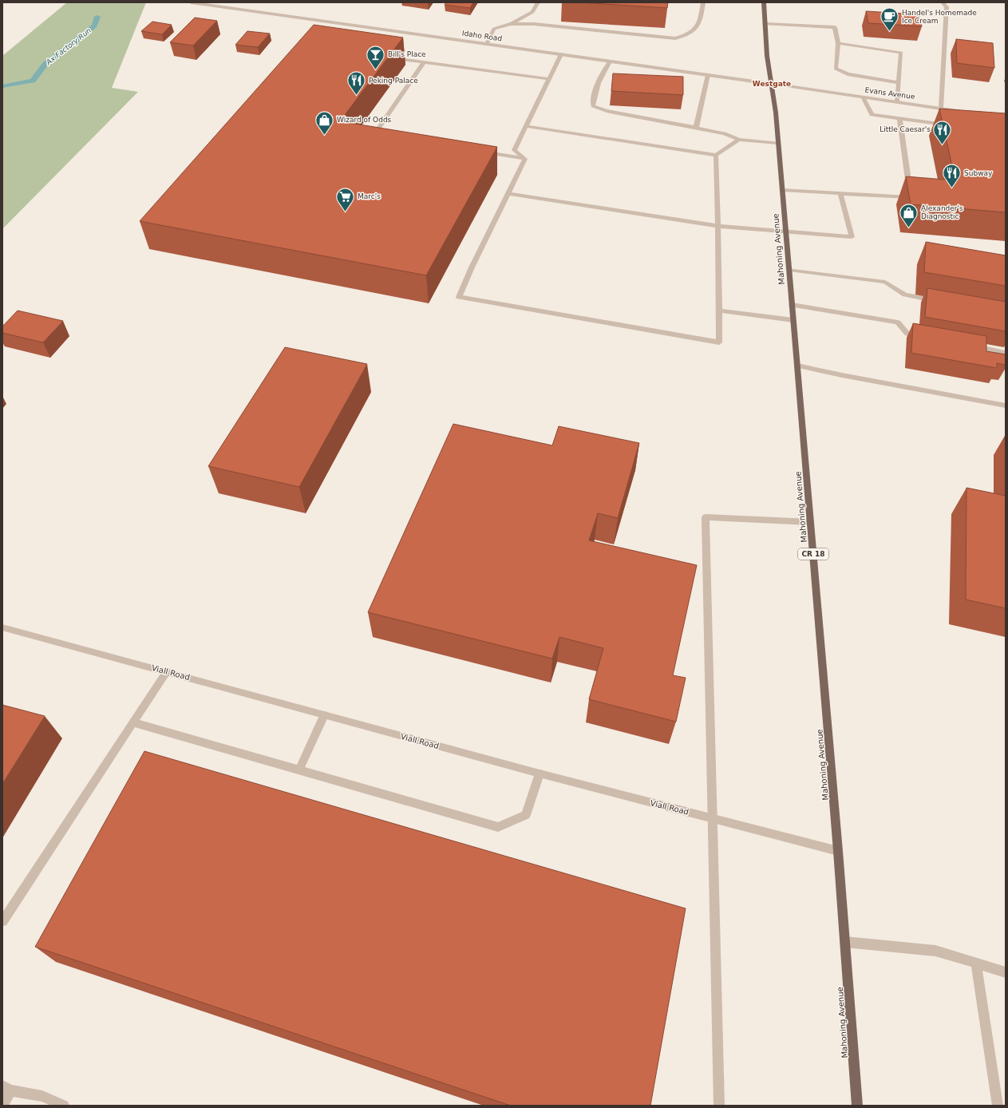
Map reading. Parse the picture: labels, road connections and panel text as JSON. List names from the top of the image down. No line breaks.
{"streets":{"main road":["Mahoning Avenue","CR 18"],"street":["Idaho Road","Evans Avenue","Viall Road"]},"crossings":[["Idaho Road","Evans Avenue"],["Idaho Road","Mahoning Avenue"],["Evans Avenue","Mahoning Avenue"],["Mahoning Avenue","Viall Road"]],"districts":["Westgate"],"water":["Ax Factory Run"],"places":{"cafe":["Handel's Homemade Ice Cream"],"bar":["Bill's Place"],"restaurant":["Peking Palace","Little Caesar's","Subway"],"shop":["Wizard of Odds","Alexander's Diagnostic"],"supermarket":["Marc's"]}}
